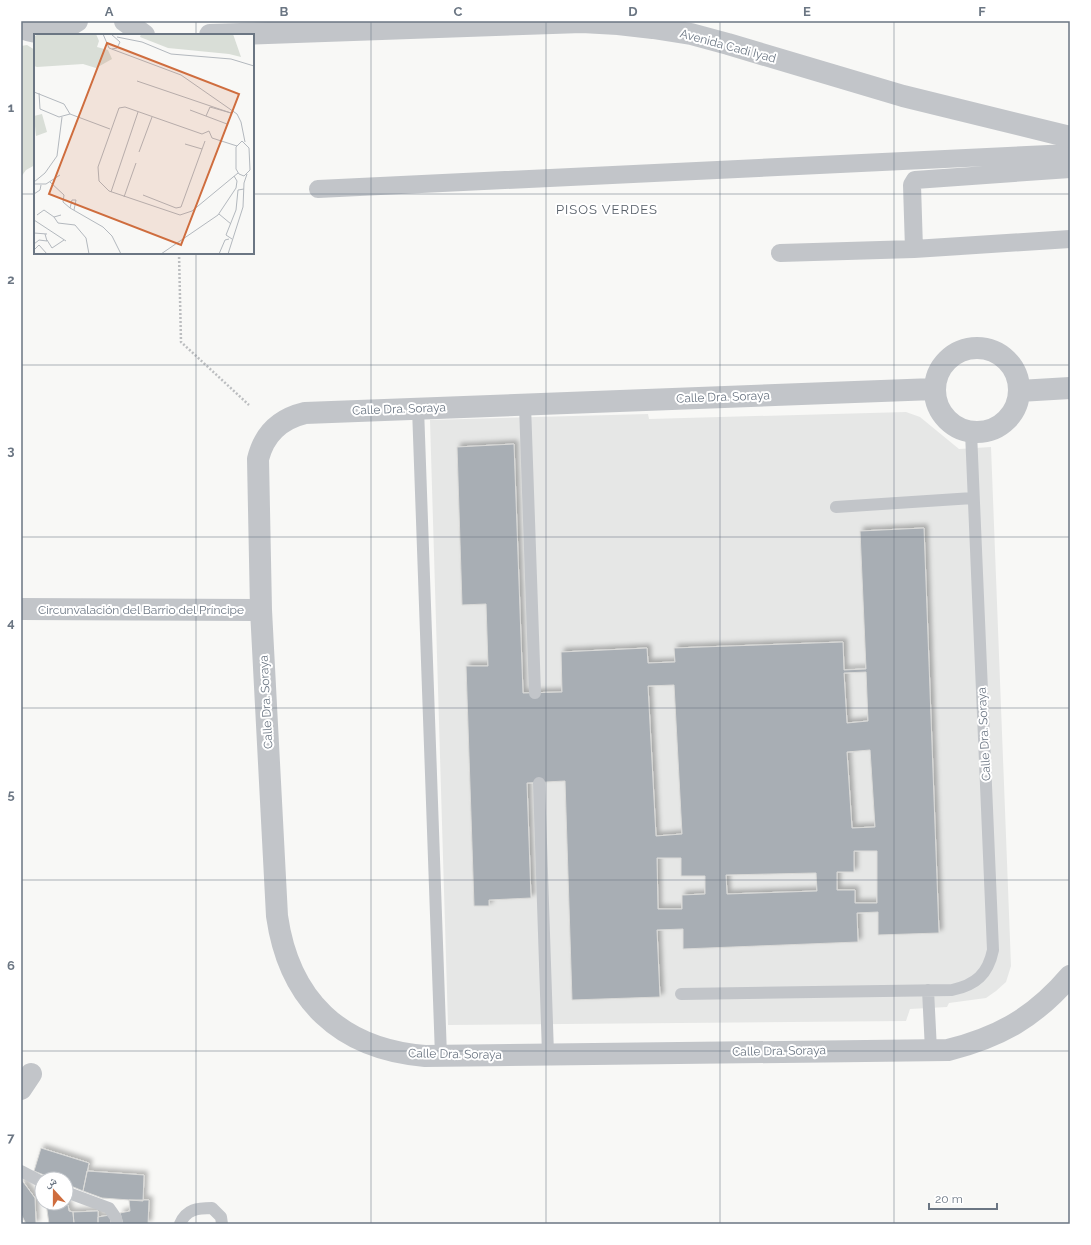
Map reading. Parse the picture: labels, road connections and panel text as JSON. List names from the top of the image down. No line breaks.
{"streets":{"street":["Avenida Cadi Iyad","Calle Dra. Soraya","Circunvalación del Barrio del Príncipe"]},"crossings":[["Calle Dra. Soraya","Circunvalación del Barrio del Príncipe"]],"districts":["PISOS VERDES"],"scale_bar":"20 m","north":"top","grid":{"columns":["A","B","C","D","E","F"],"rows":["1","2","3","4","5","6","7"]}}
